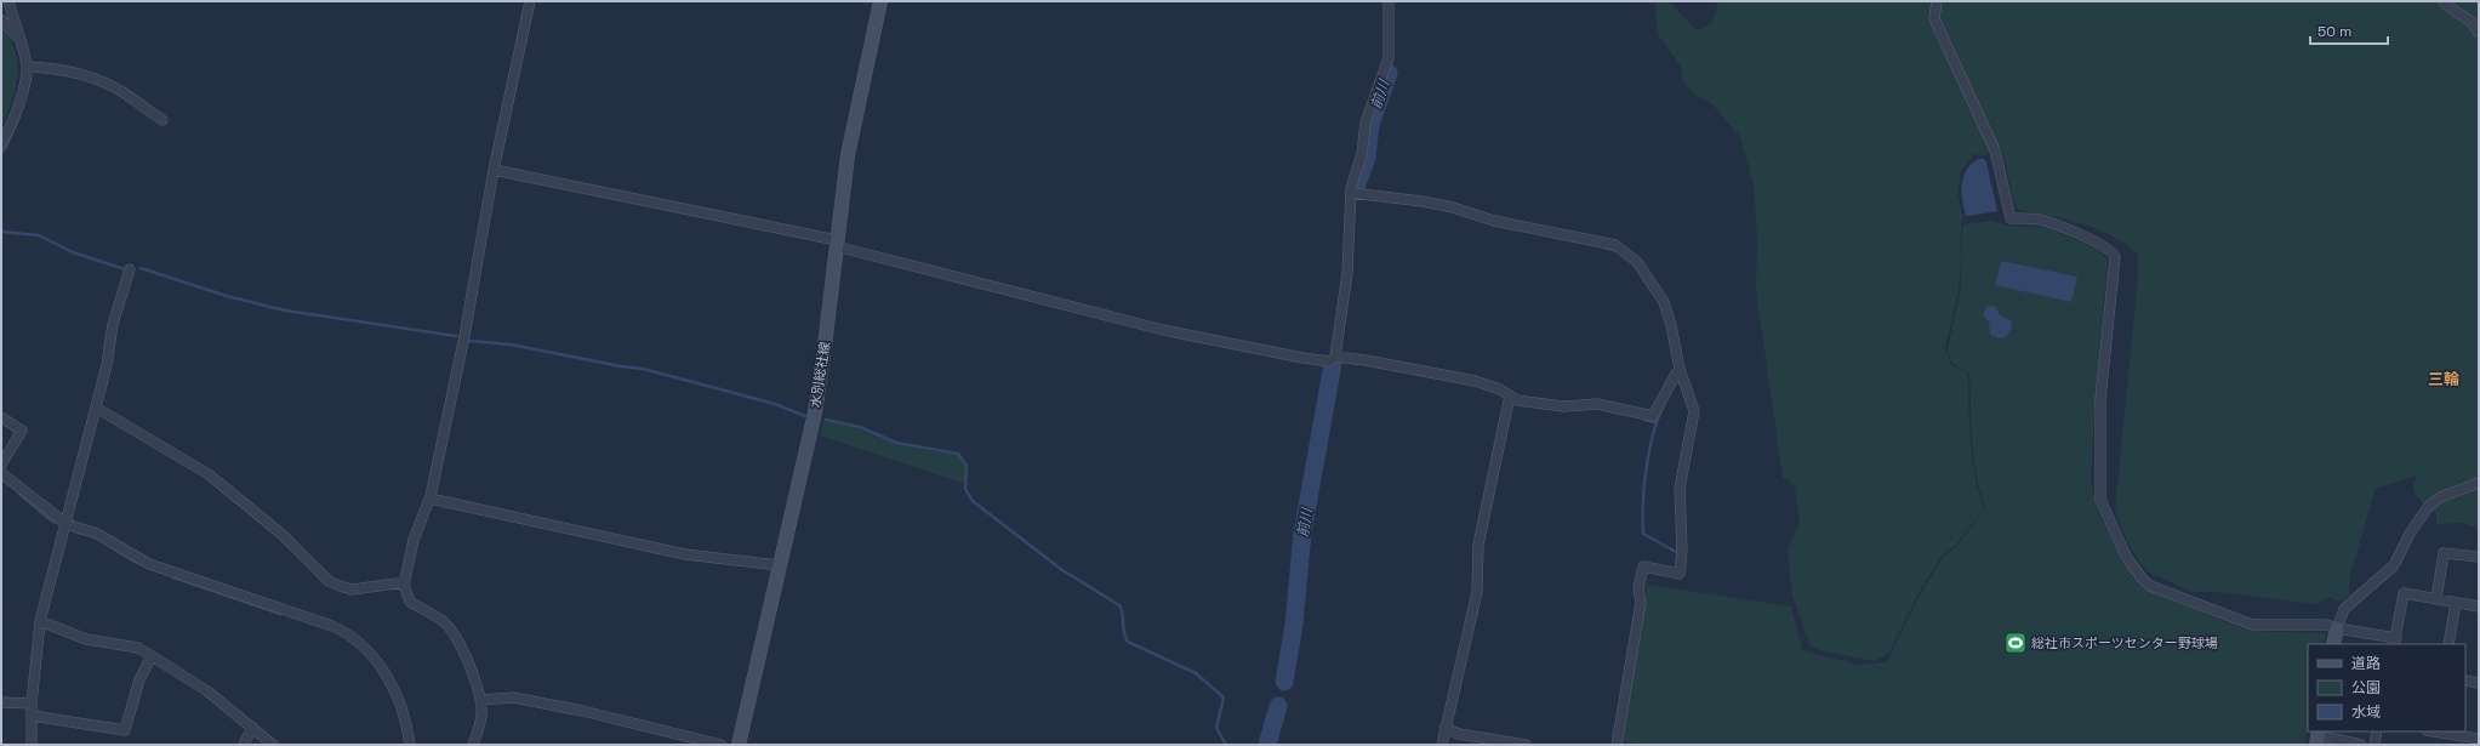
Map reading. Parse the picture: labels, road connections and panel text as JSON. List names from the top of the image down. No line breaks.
{"streets":{"main road":["水別総社線"]},"districts":["三輪"],"water":["前川"],"places":{"sports":["総社市スポーツセンター野球場"]},"legend":["道路","公園","水域"],"scale_bar":"50 m"}
